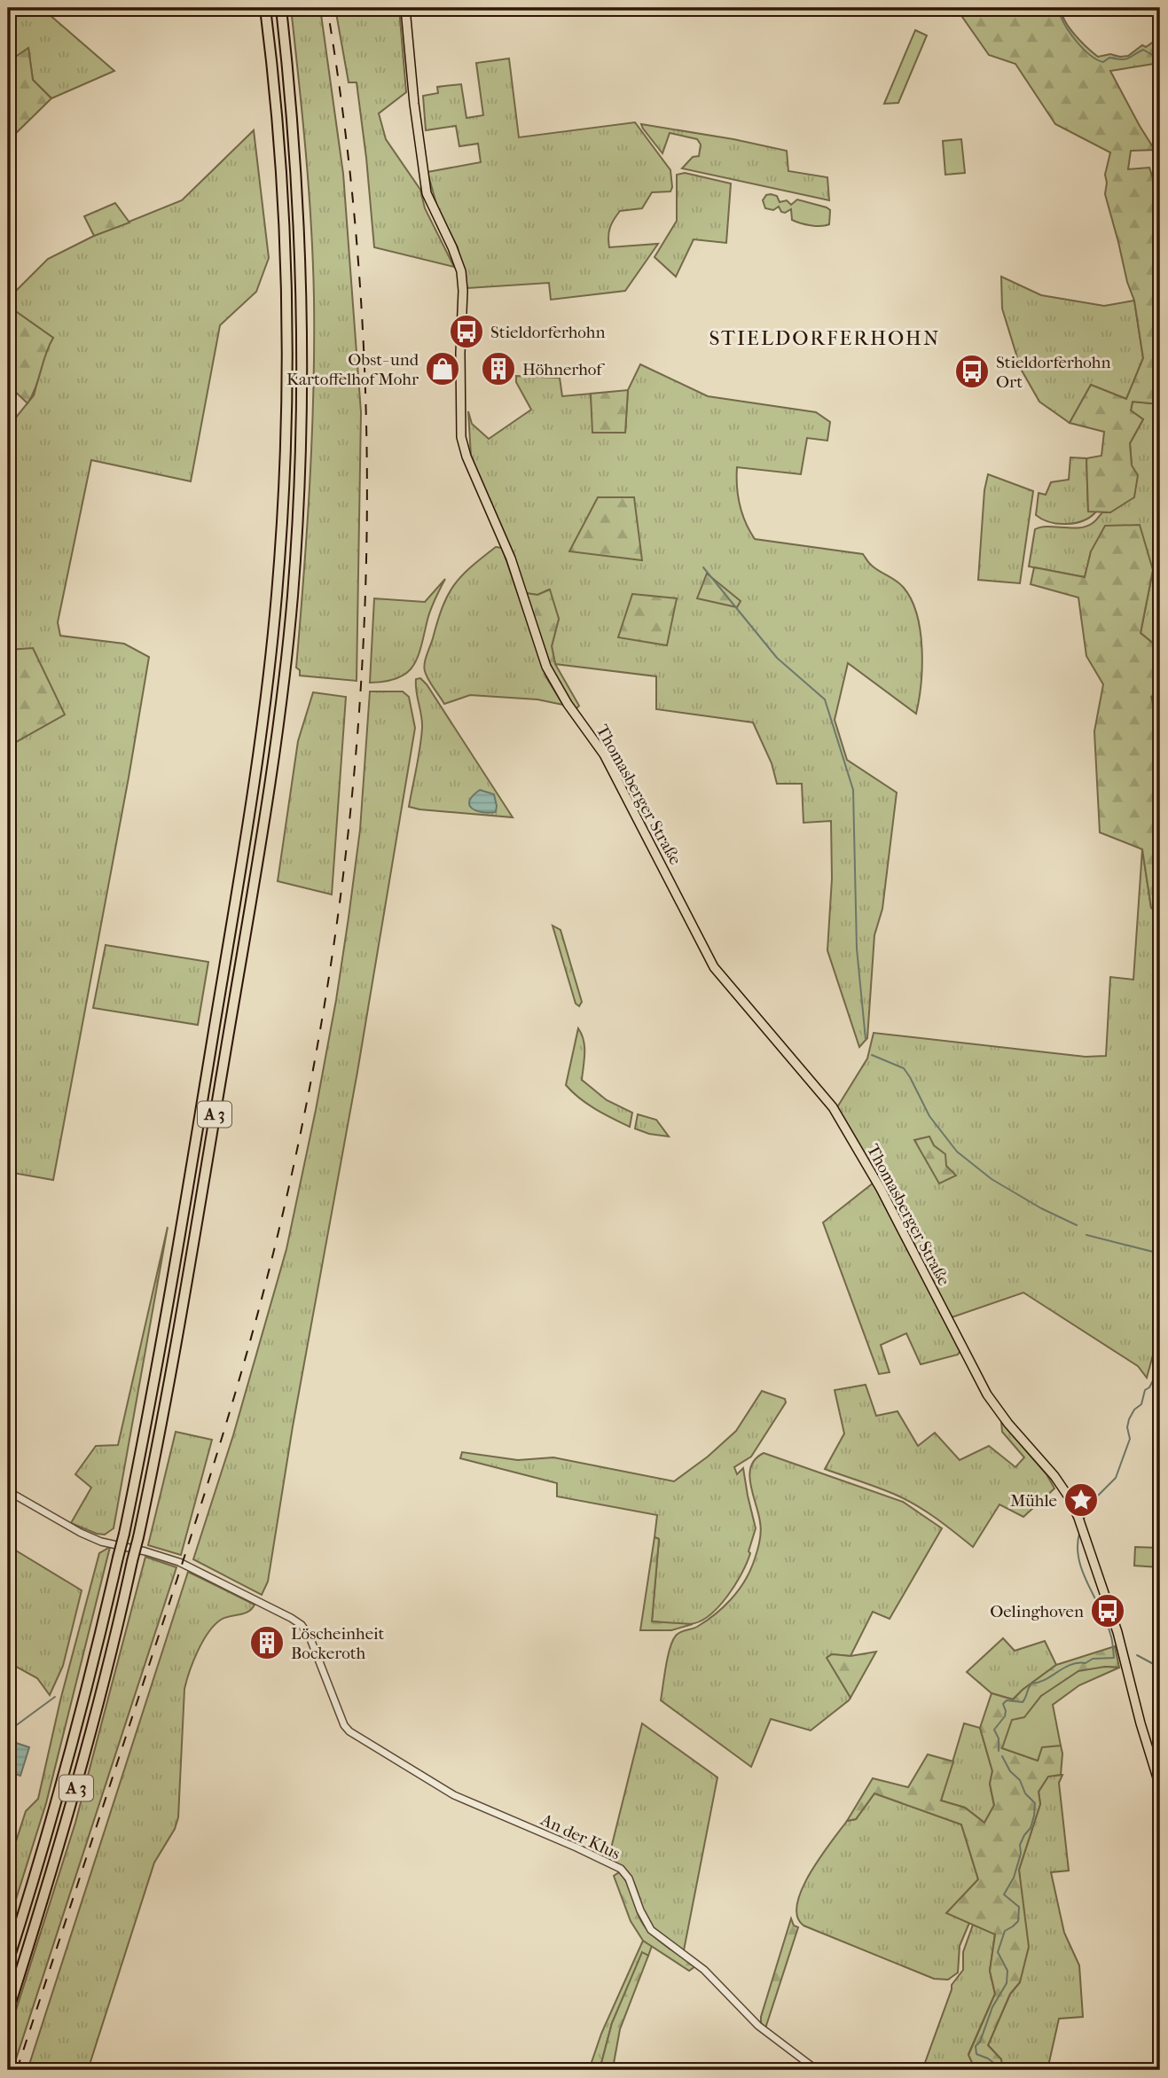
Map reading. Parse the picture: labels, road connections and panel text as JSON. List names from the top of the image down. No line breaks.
{"streets":{"highway":["A 3"],"main road":["Thomasberger Straße"],"street":["An der Klus"]},"districts":["STIELDORFERHOHN"],"places":{"bus stop":["Stieldorferhohn","Stieldorferhohn Ort","Oelinghoven"],"shop":["Obst- und Kartoffelhof Mohr"],"building":["Höhnerhof","Löscheinheit Bockeroth"],"place":["Mühle"]}}
